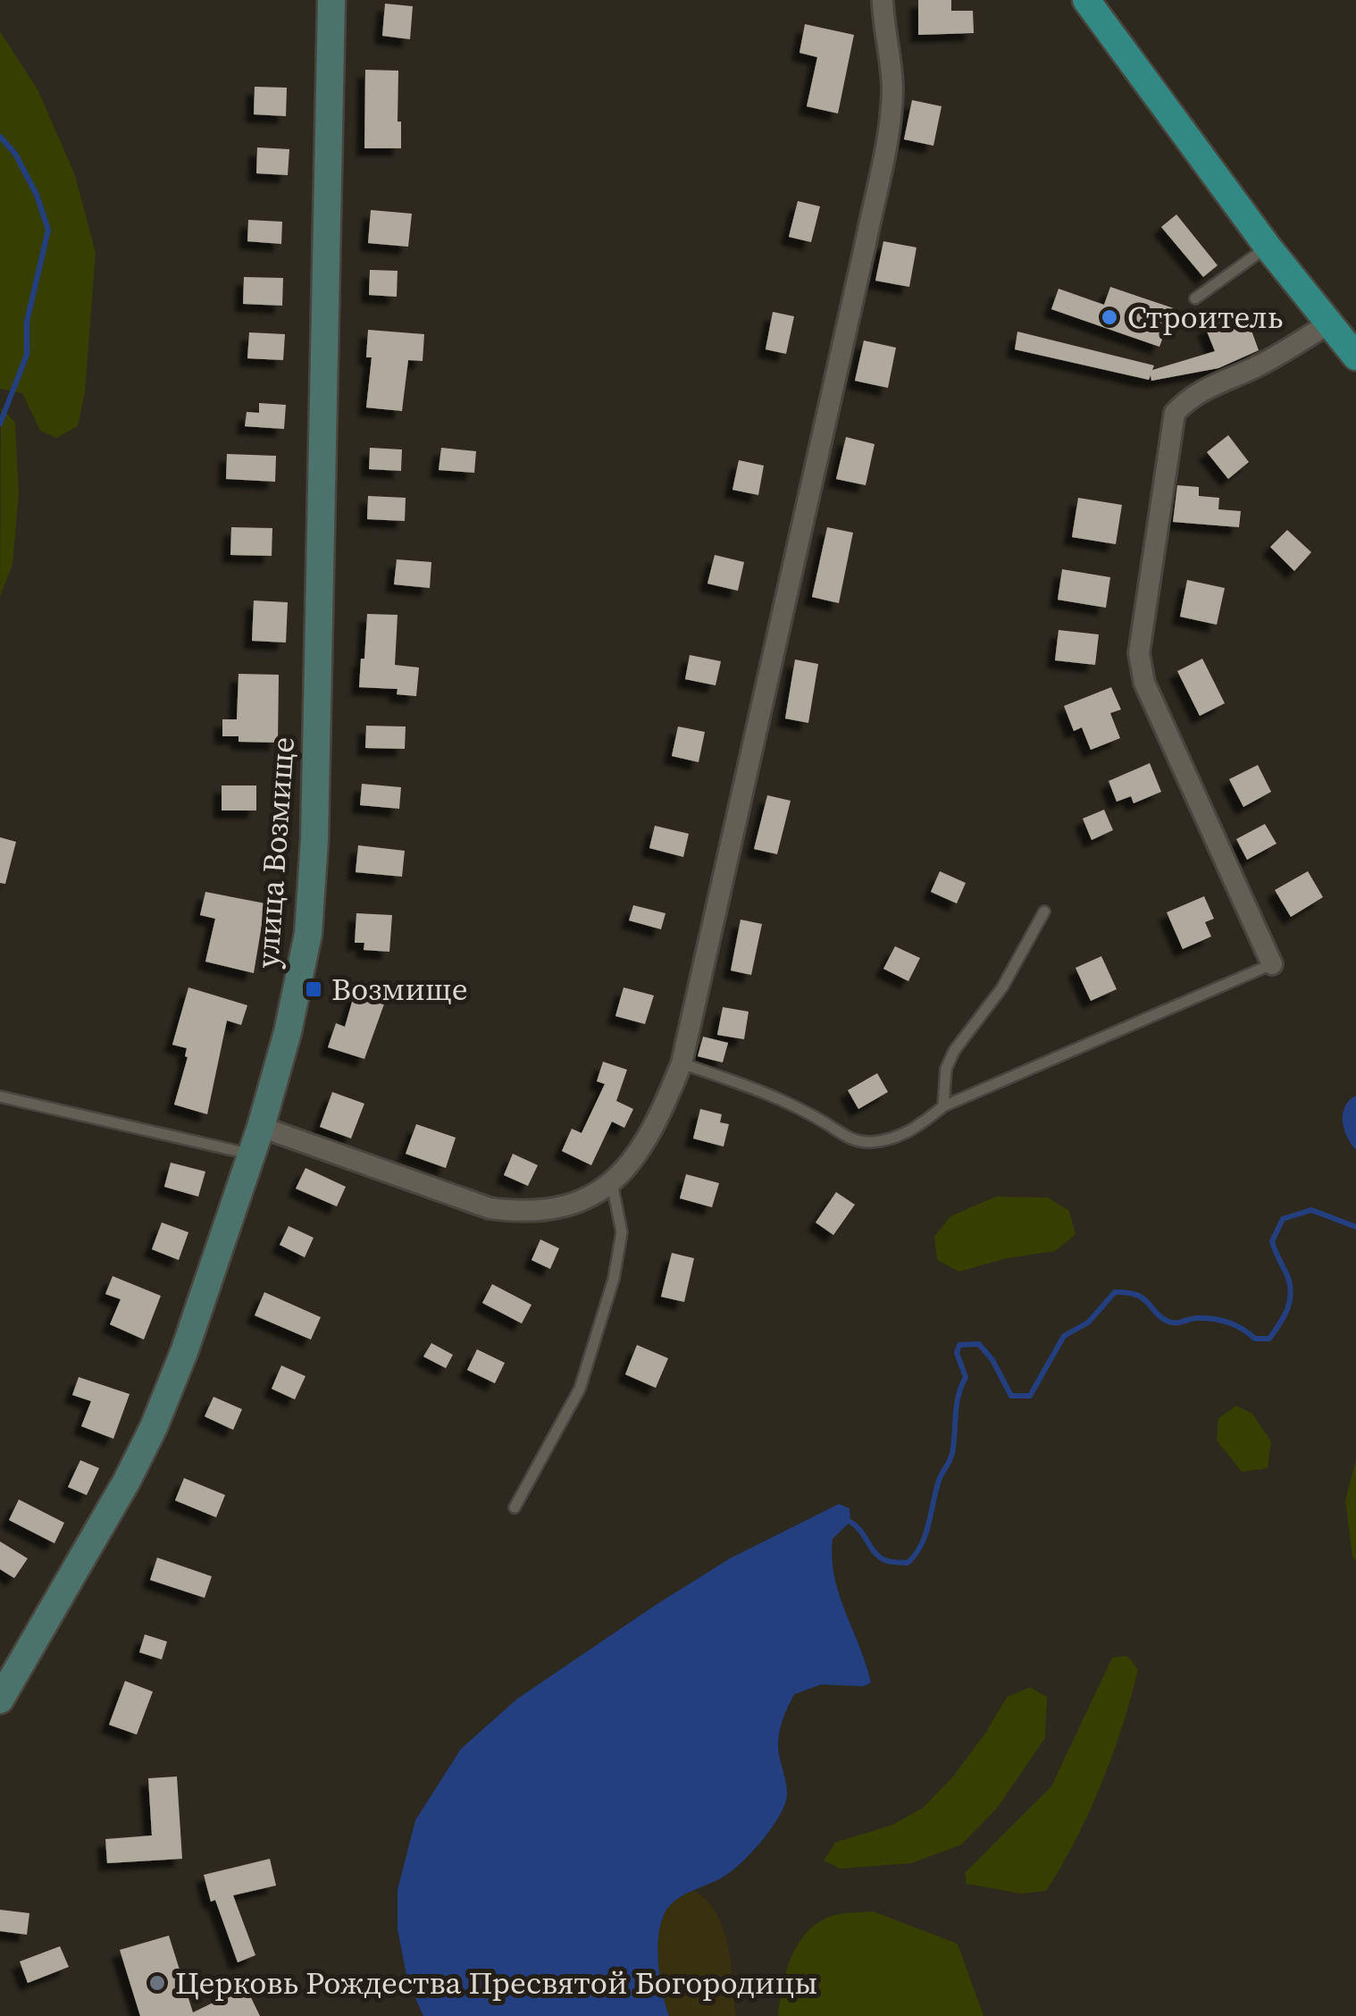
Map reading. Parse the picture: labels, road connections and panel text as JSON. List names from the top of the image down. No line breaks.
{"streets":{"main road":["улица Возмище"]},"places":{"other":["Строитель","Церковь Рождества Пресвятой Богородицы"],"transit":["Возмище"]}}
